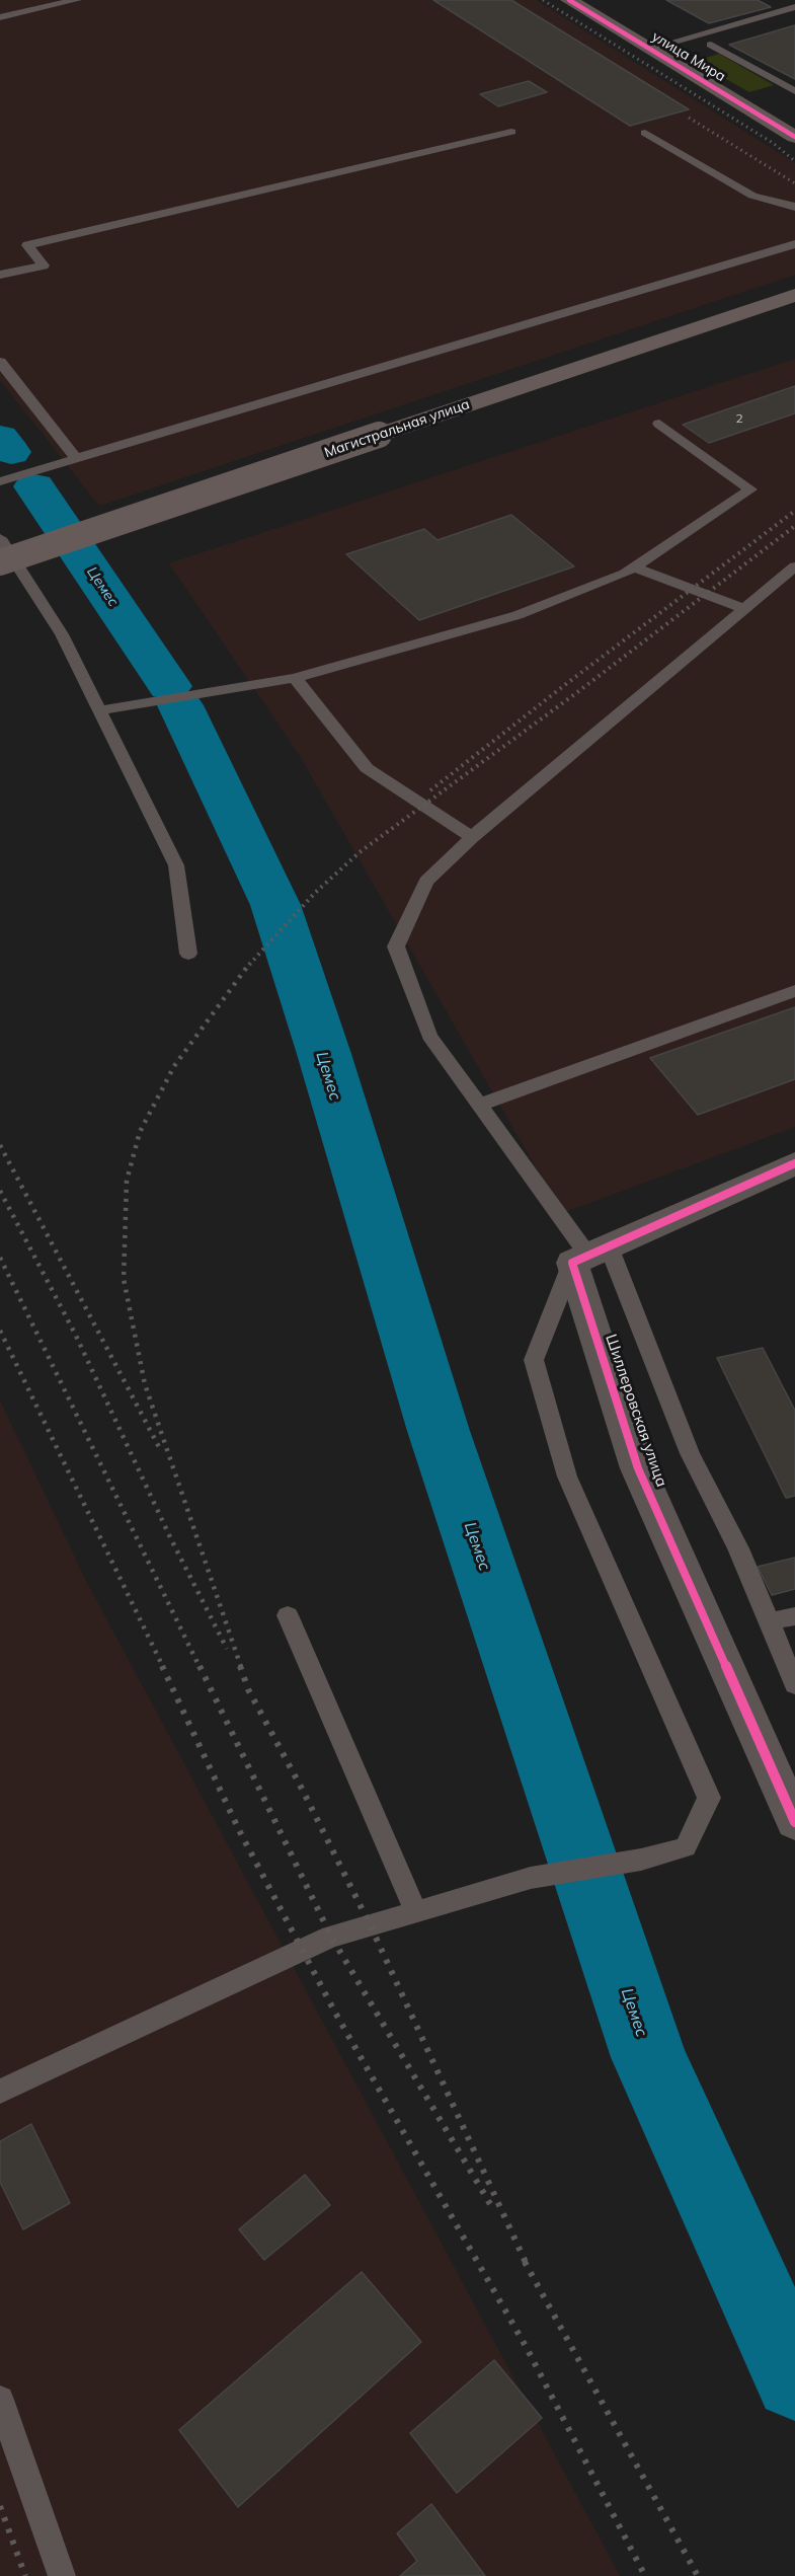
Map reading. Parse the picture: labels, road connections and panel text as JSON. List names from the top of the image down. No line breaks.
{"streets":{"highway":["Магистральная улица"],"street":["улица Мира","Шиллеровская улица"]},"water":["Цемес"],"house_numbers":["2"]}
